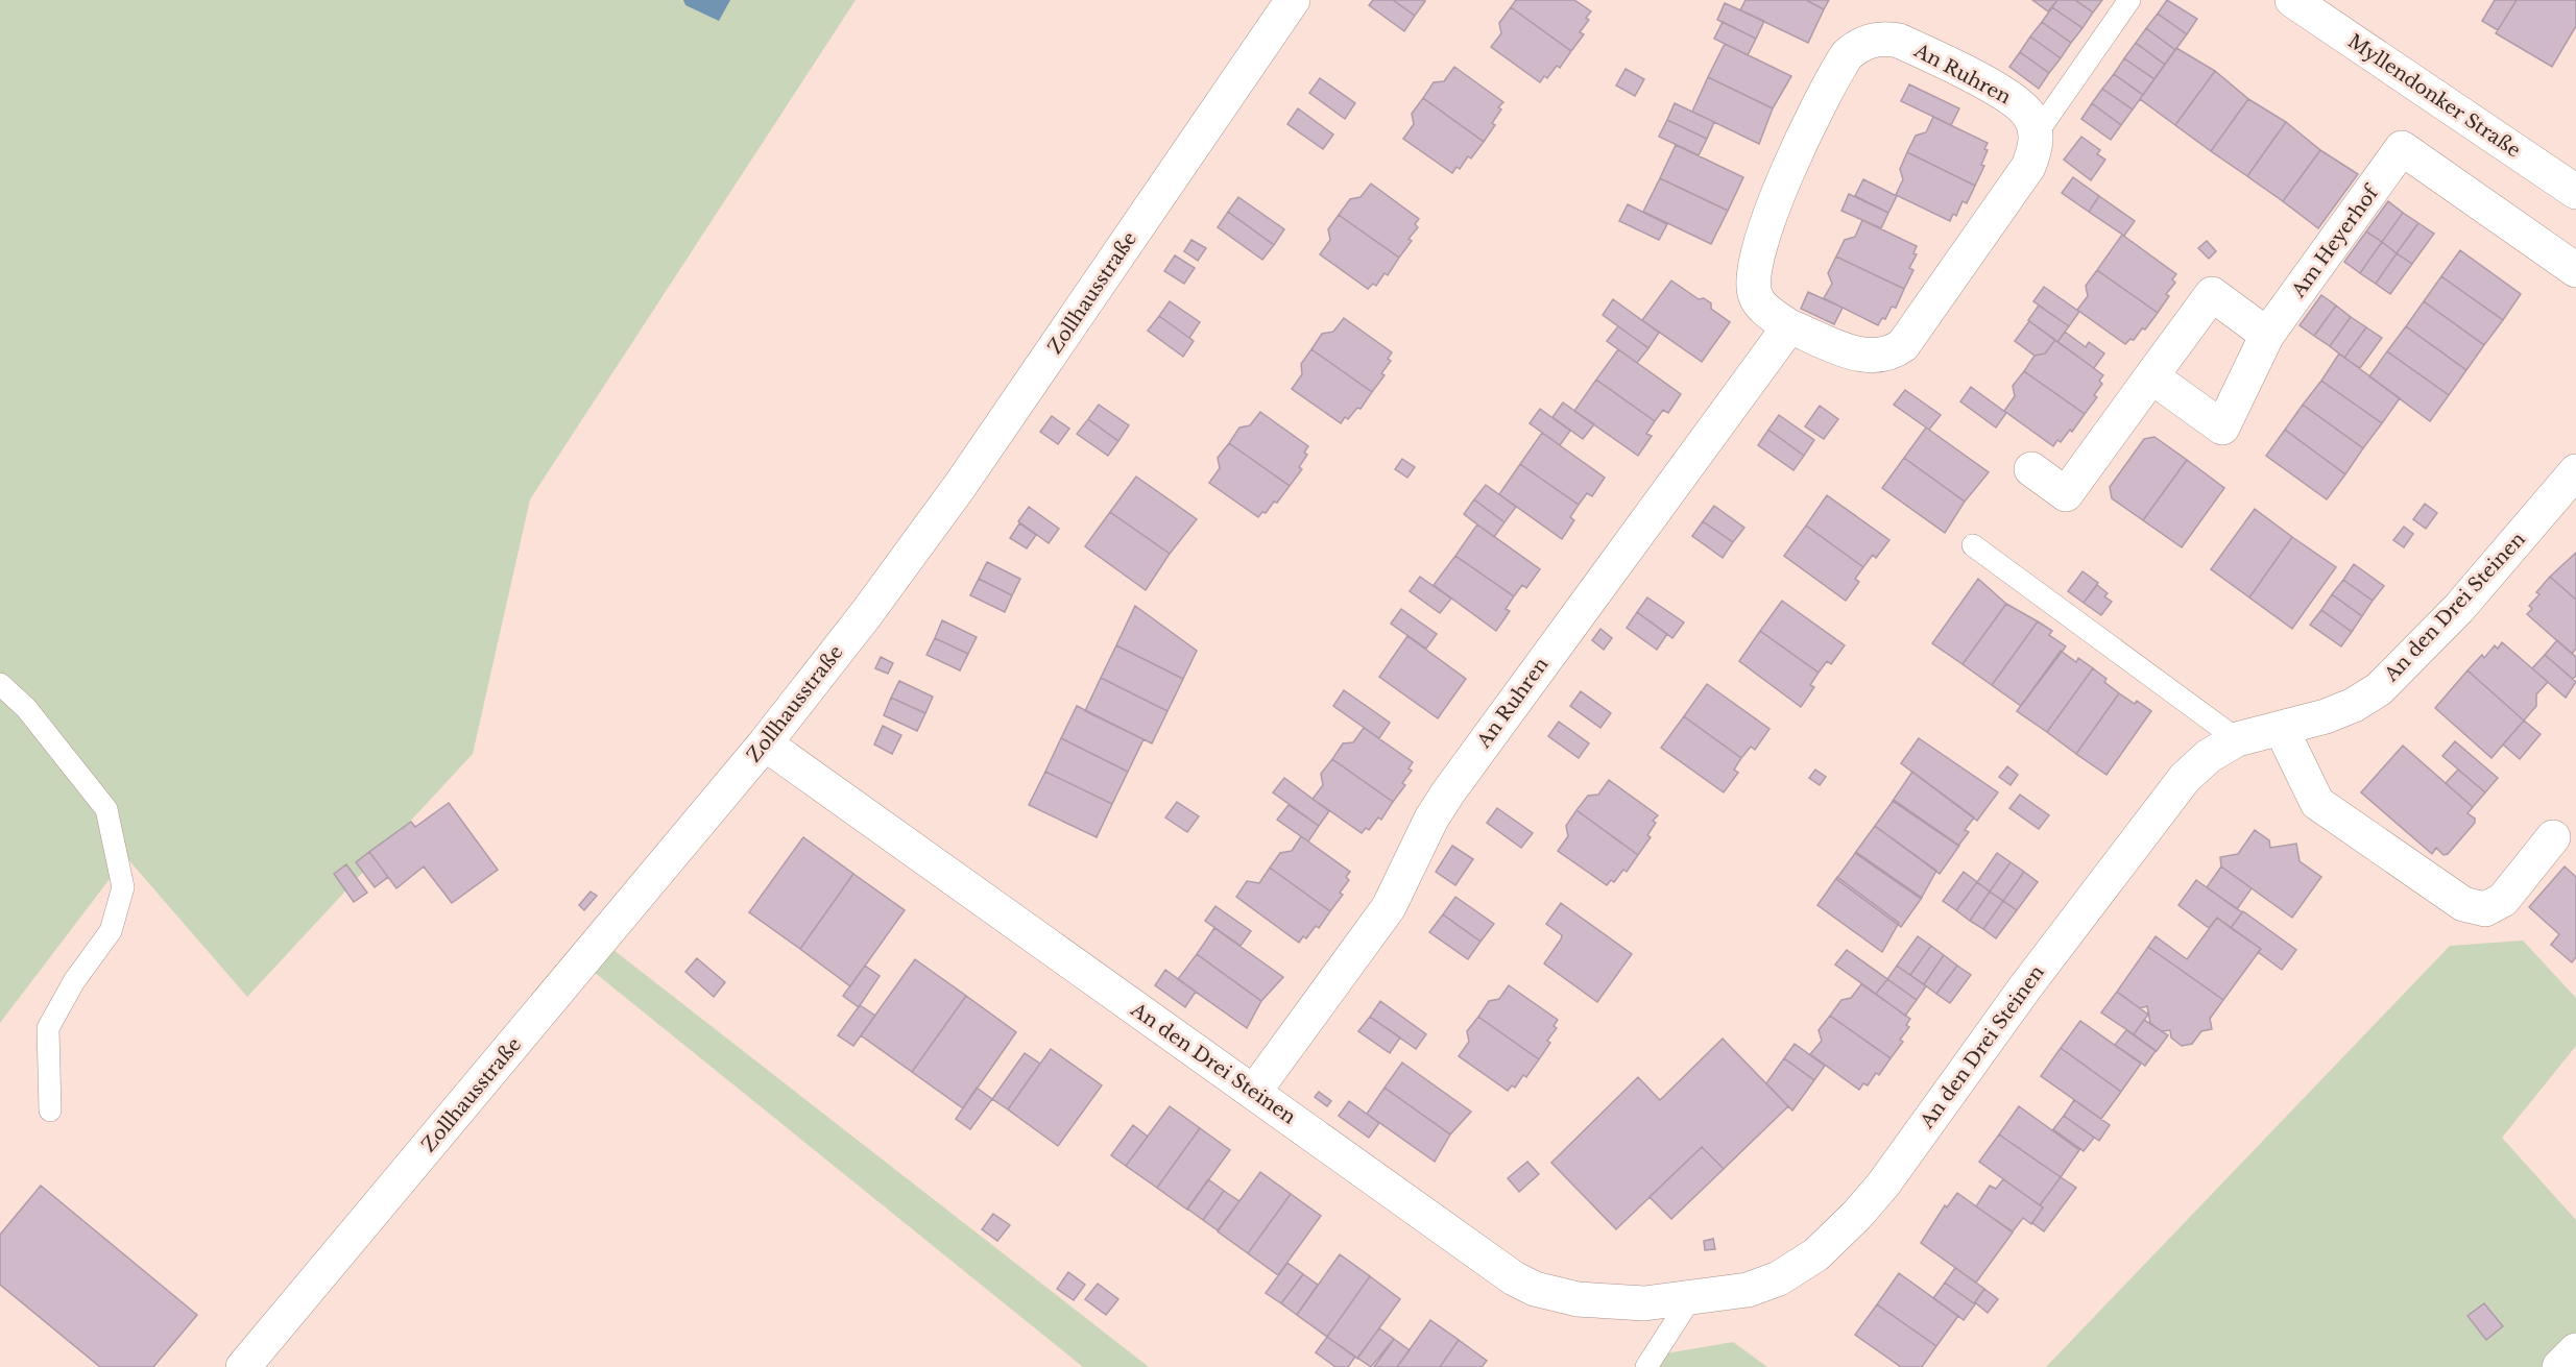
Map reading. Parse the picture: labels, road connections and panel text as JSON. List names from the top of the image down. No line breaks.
{"streets":{"street":["An Ruhren","Myllendonker Straße","Am Heyerhof","Zollhausstraße","An den Drei Steinen"]},"crossings":[["An Ruhren","An den Drei Steinen"],["Zollhausstraße","An den Drei Steinen"]]}
